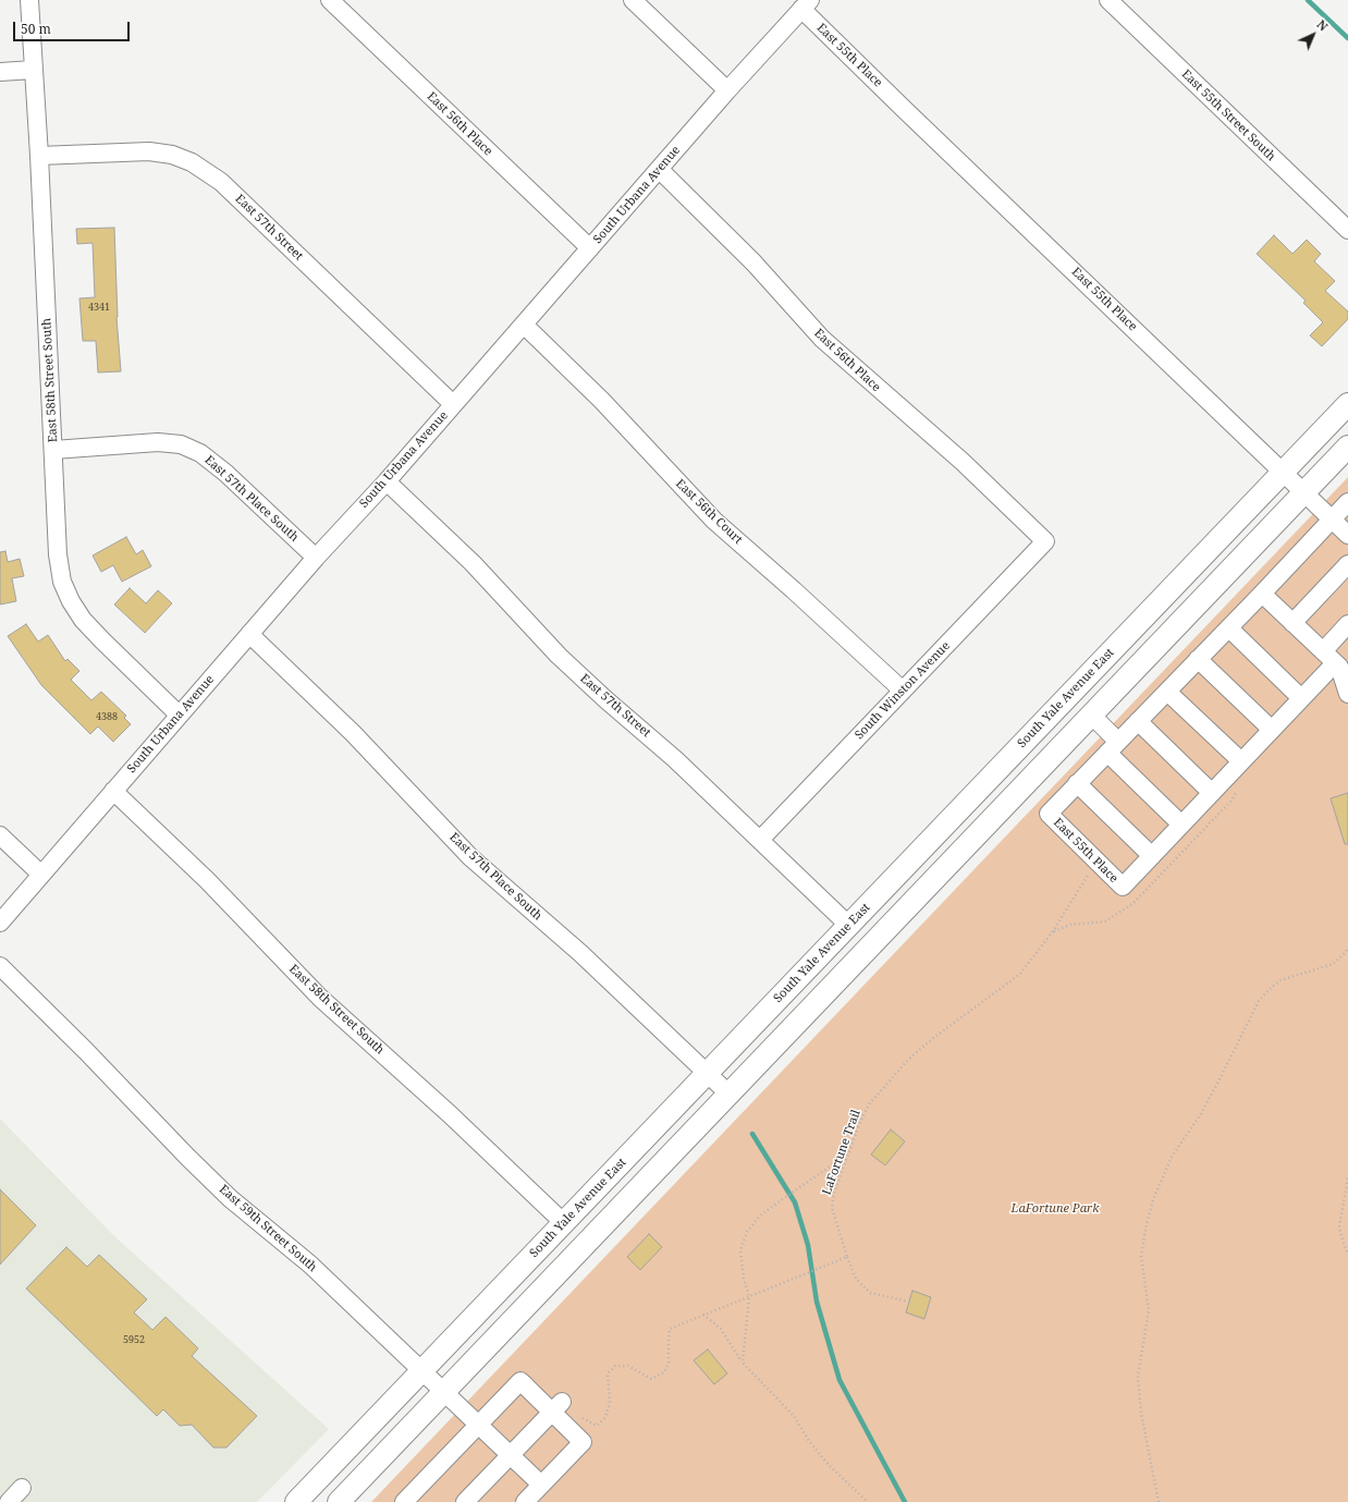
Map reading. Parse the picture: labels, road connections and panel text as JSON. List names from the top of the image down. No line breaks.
{"streets":{"main road":["South Yale Avenue East"],"street":["East 55th Place","East 55th Street South","East 56th Place","South Urbana Avenue","East 57th Street","East 58th Street South","East 57th Place South","East 56th Court","South Winston Avenue","East 59th Street South"],"path":["LaFortune Trail"]},"crossings":[["East 55th Place","South Urbana Avenue"],["East 55th Place","South Yale Avenue East"],["East 56th Place","South Urbana Avenue"],["East 56th Place","South Winston Avenue"],["South Urbana Avenue","East 57th Street"],["South Urbana Avenue","East 58th Street South"],["South Urbana Avenue","East 57th Place South"],["South Urbana Avenue","East 56th Court"],["East 57th Street","East 58th Street South"],["East 57th Street","South Winston Avenue"],["East 57th Street","South Yale Avenue East"],["East 58th Street South","East 57th Place South"],["East 58th Street South","South Yale Avenue East"],["East 57th Place South","South Yale Avenue East"],["East 56th Court","South Winston Avenue"],["South Yale Avenue East","East 59th Street South"]],"parks":["LaFortune Park"],"house_numbers":["4341","4388","5952"],"scale_bar":"50 m","north":"top right"}
